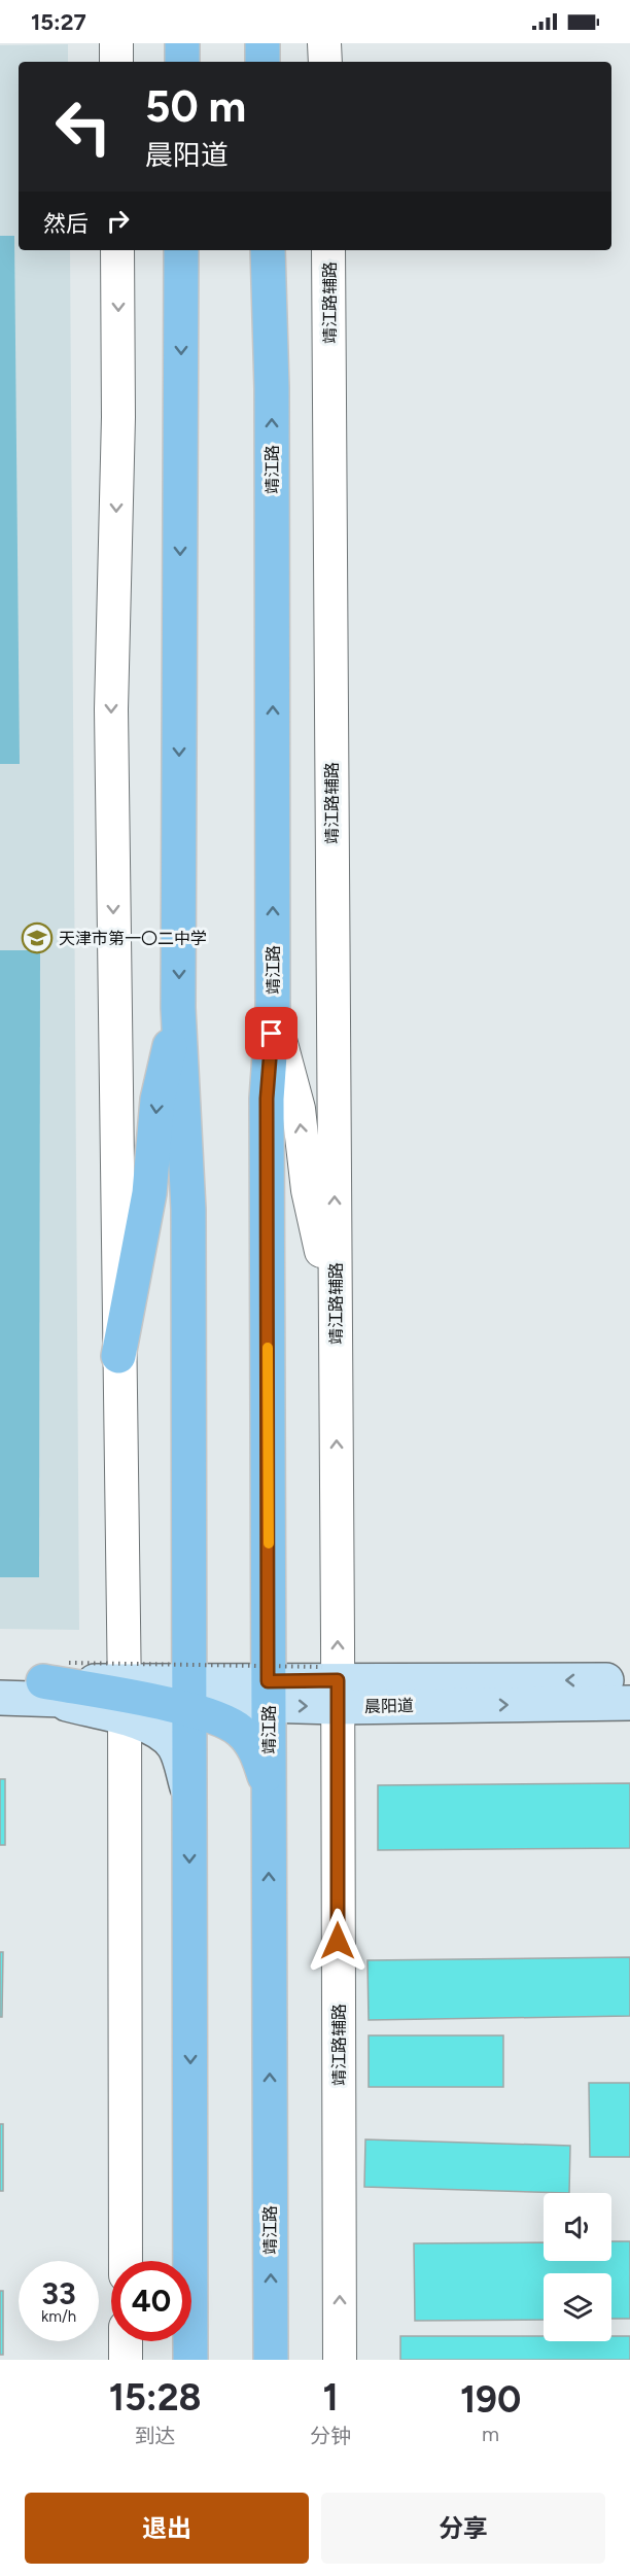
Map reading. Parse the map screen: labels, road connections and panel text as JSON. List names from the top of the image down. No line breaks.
{"streets":{"main road":["靖江路","晨阳道"],"street":["靖江路辅路"]},"crossings":[["靖江路辅路","晨阳道"],["靖江路","晨阳道"]],"places":{"school or university":["天津市第一〇二中学"]},"page":{"status":"15:27","turn":["50 m","晨阳道"],"then":"然后","speed":"33 km/h","limit":"40","eta":["15:28","到达","1","分钟","190","m"],"buttons":["退出","分享"]}}
